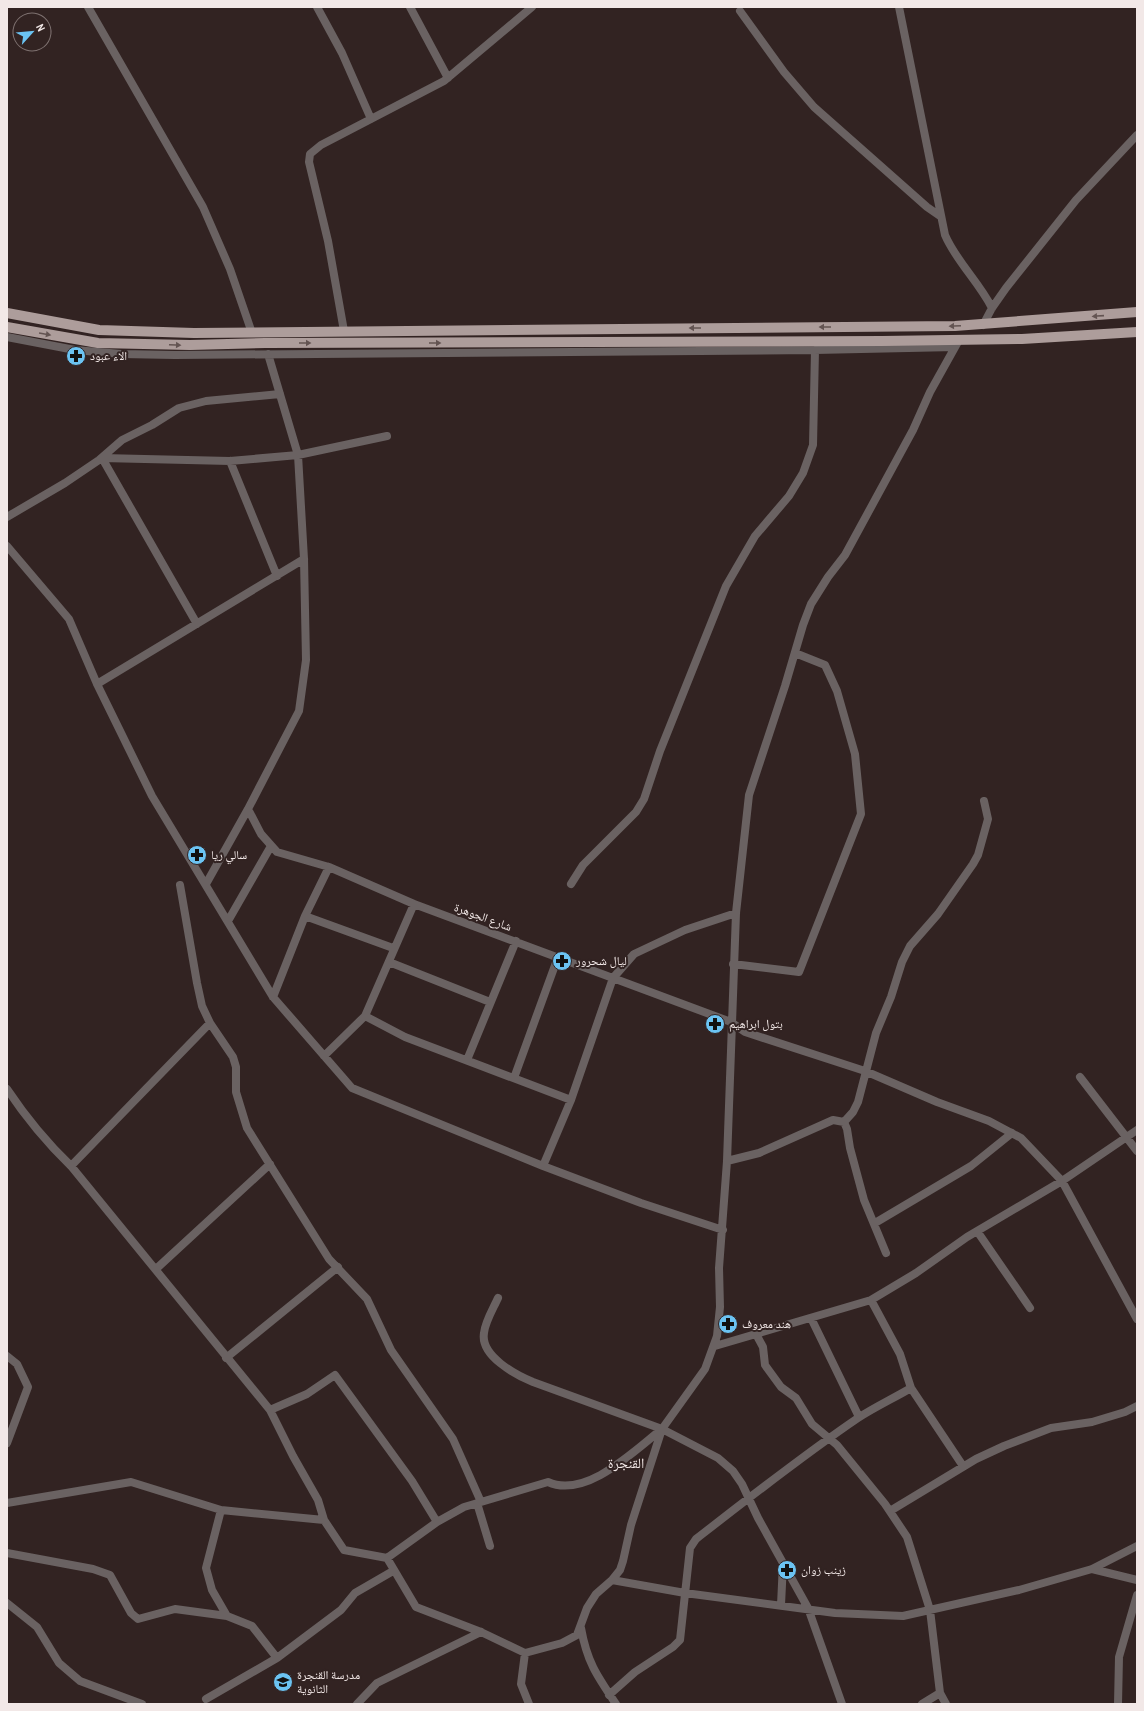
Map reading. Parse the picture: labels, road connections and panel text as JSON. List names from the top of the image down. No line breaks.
{"streets":{"street":["شارع الجوهرة"]},"districts":["القنجرة"],"places":{"pharmacy":["الاء عبود","سالي ريا","ليال شحرور","بتول ابراهيم","هند معروف","زينب زوان"],"school or university":["مدرسة القنجرة الثانوية"]},"north":"top right"}
